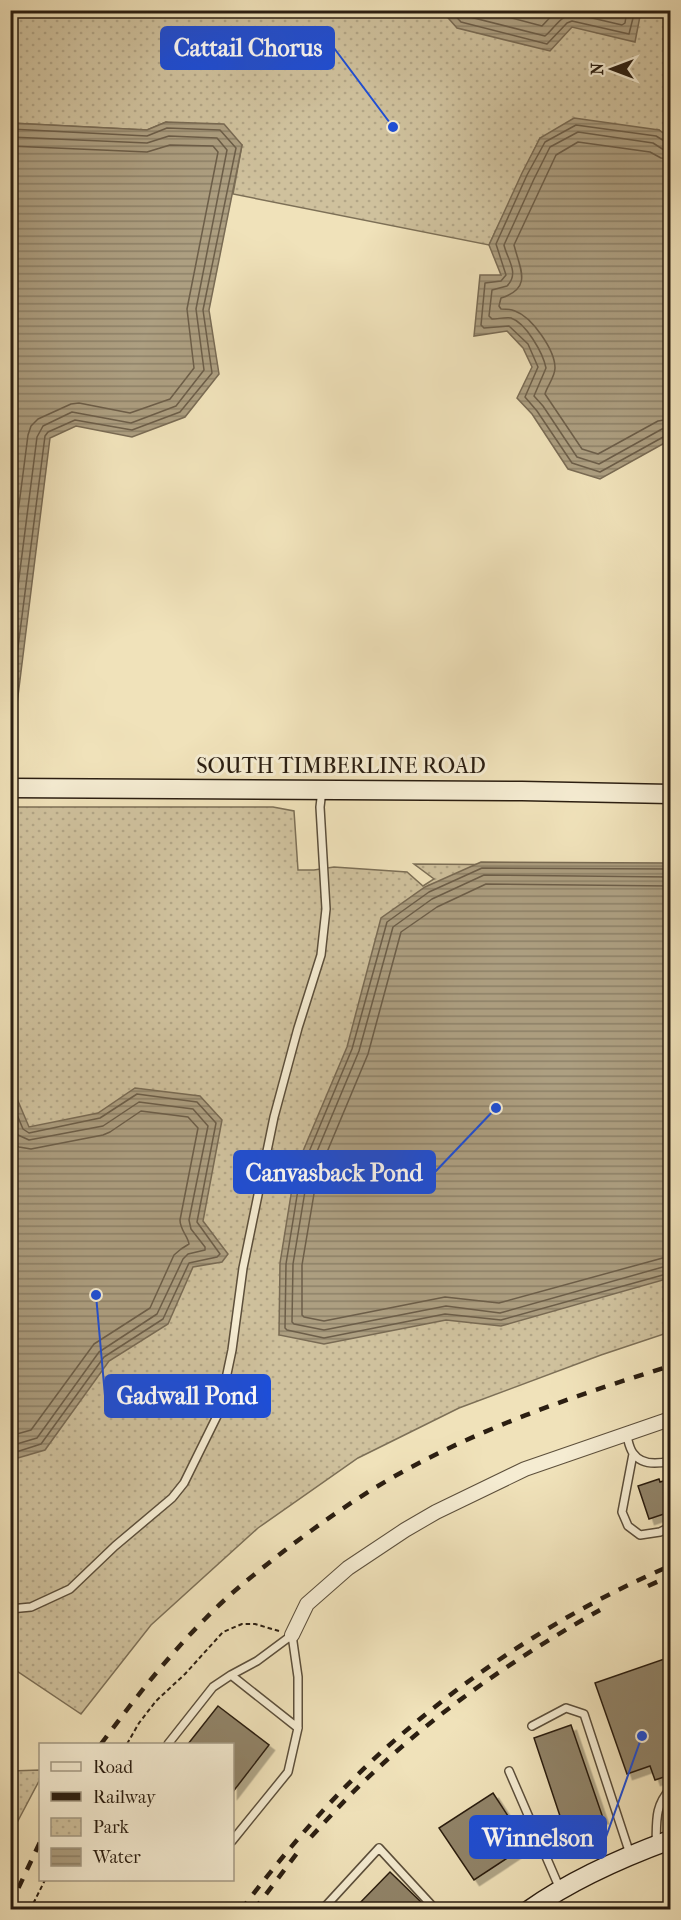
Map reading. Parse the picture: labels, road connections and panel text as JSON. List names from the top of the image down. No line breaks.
{"streets":{"main road":["SOUTH TIMBERLINE ROAD"]},"places":["Cattail Chorus","Canvasback Pond","Gadwall Pond","Winnelson"],"legend":["Road","Railway","Park","Water"],"north":"left"}
